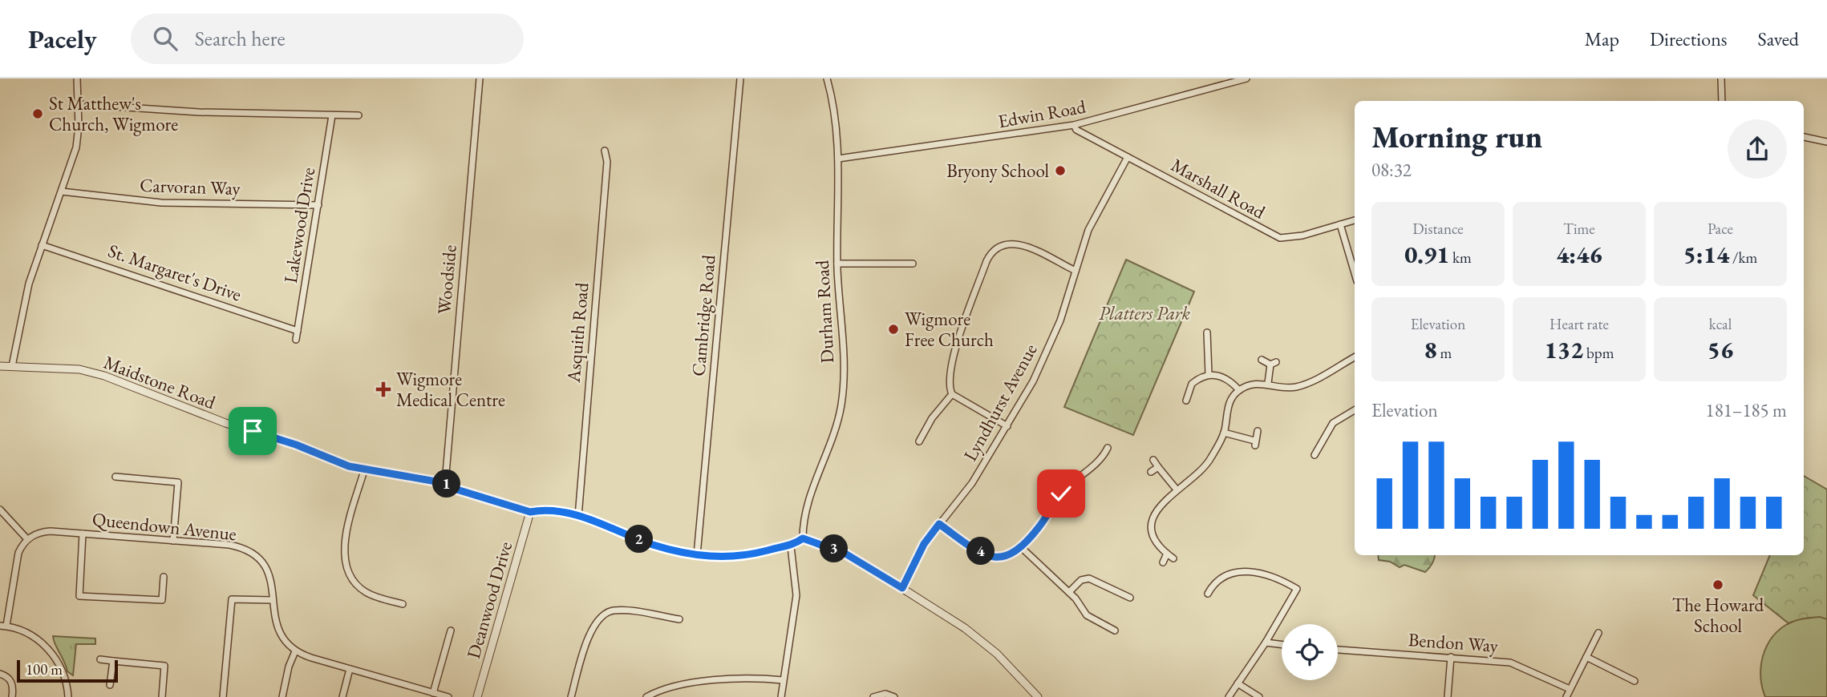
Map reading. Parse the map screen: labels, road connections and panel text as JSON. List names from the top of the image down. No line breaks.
{"streets":{"street":["Edwin Road","Carvoran Way","Marshall Road","Lakewood Drive","St. Margaret's Drive","Woodside","Durham Road","Cambridge Road","Asquith Road","Maidstone Road","Lyndhurst Avenue","Queendown Avenue","Deanwood Drive","Bendon Way"]},"crossings":[["Edwin Road","Marshall Road"],["Edwin Road","Durham Road"],["Carvoran Way","Lakewood Drive"],["Marshall Road","Lyndhurst Avenue"],["Lakewood Drive","St. Margaret's Drive"],["Woodside","Maidstone Road"],["Durham Road","Maidstone Road"],["Cambridge Road","Maidstone Road"],["Asquith Road","Maidstone Road"],["Maidstone Road","Deanwood Drive"]],"parks":["Platters Park"],"places":{"other":["St Matthew's Church, Wigmore","Bryony School","Wigmore Free Church","The Howard School"],"health":["Wigmore Medical Centre"]},"scale_bar":"100 m","page":{"header":"Pacely","search":"Search here","nav":["Map","Directions","Saved"],"heading":["Morning run","08:32"],"stats":[["Distance","0.91 km"],["Time","4:46"],["Pace","5:14 /km"],["Elevation","8 m"],["Heart rate","132 bpm"],["kcal","56"]],"chart":["Elevation","181–185 m"],"pins":["1","2","3","4"],"scale":"100 m"}}
